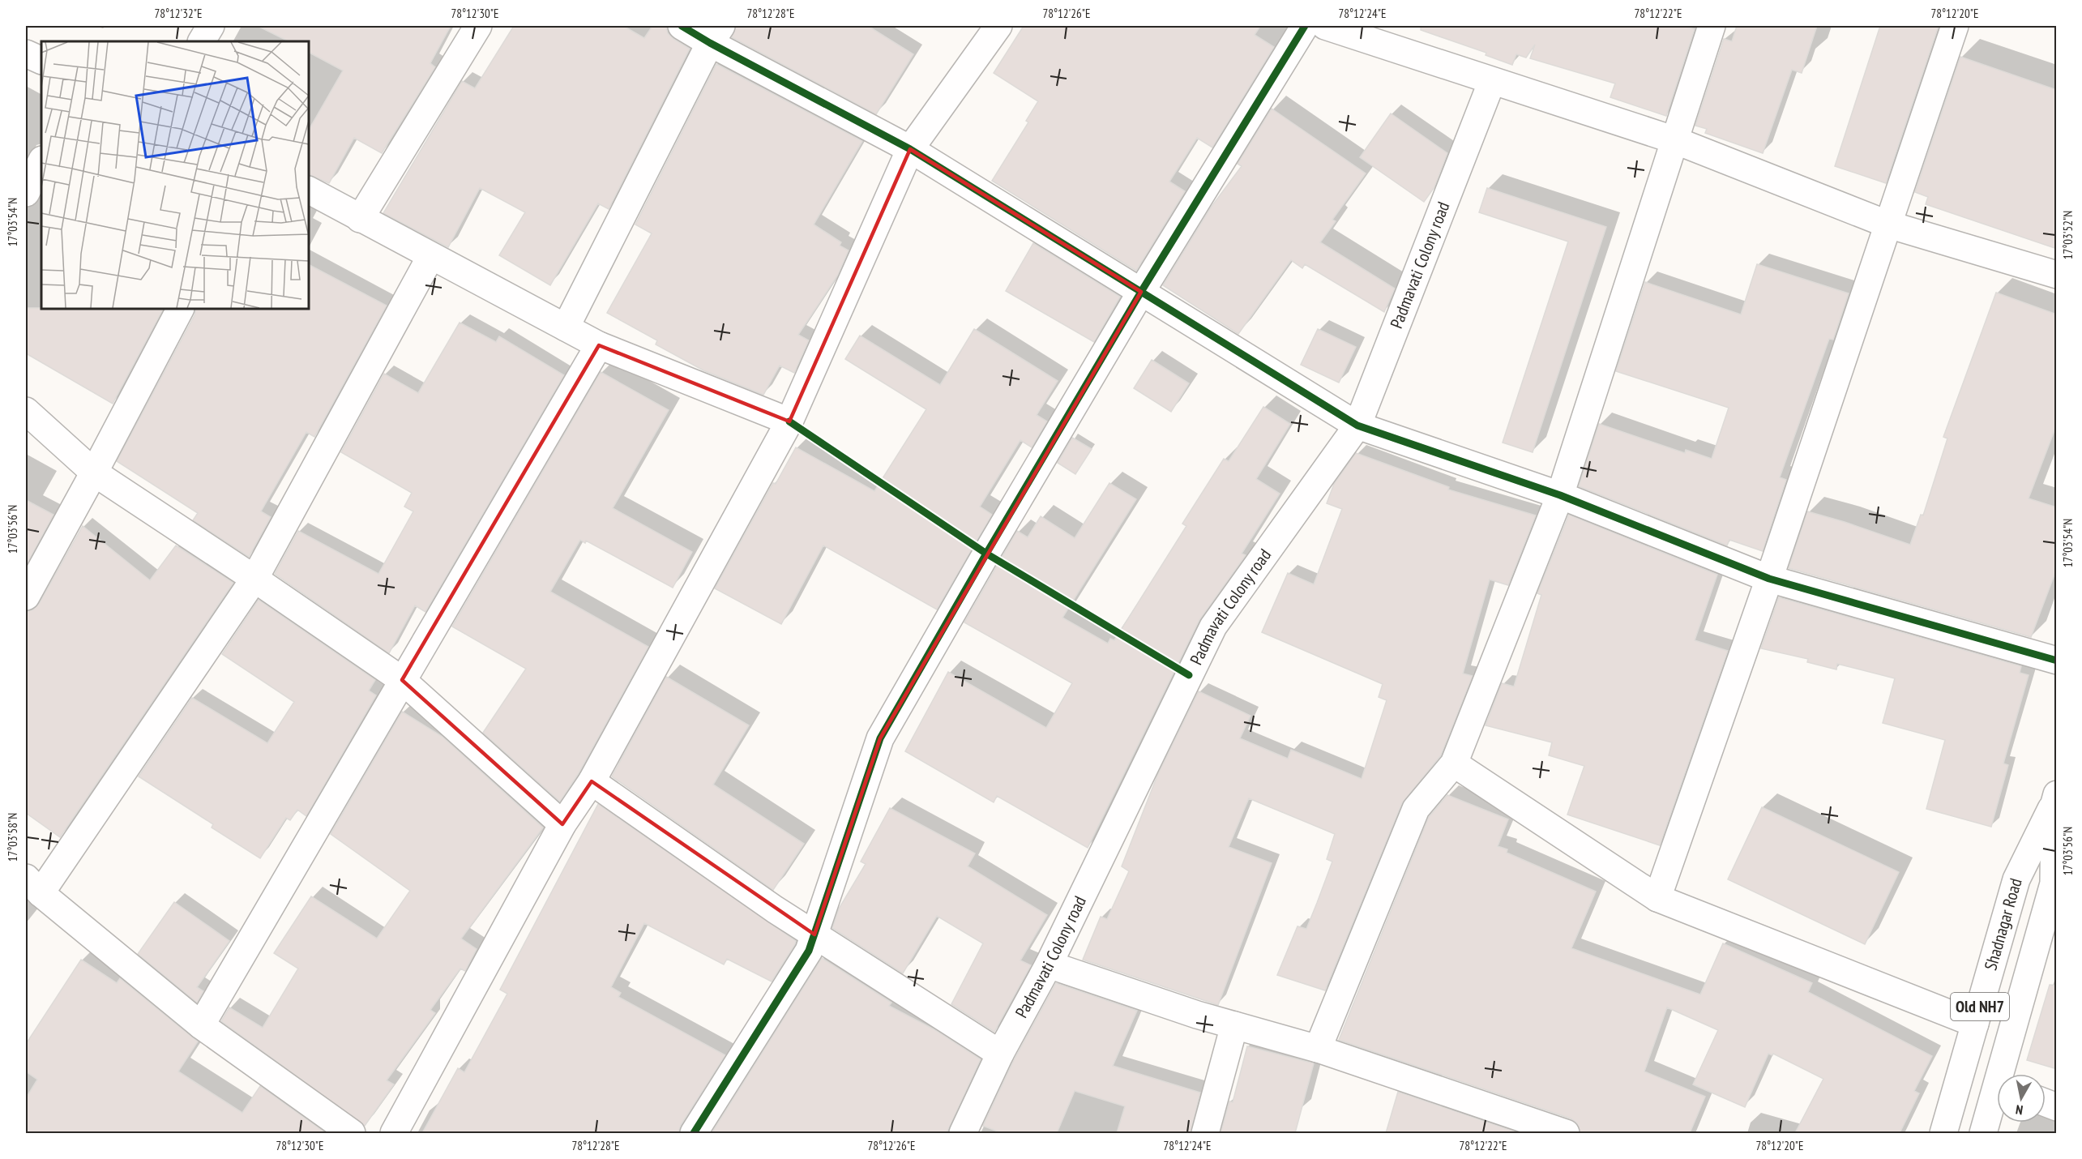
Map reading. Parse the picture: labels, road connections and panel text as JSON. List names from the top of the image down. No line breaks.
{"streets":{"street":["Padmavati Colony road","Shadnagar Road","Old NH7"]},"north":"bottom","coordinates":["78°12'32\"E","78°12'30\"E","78°12'28\"E","78°12'26\"E","78°12'24\"E","78°12'22\"E","78°12'20\"E","17°03'54\"N","17°03'52\"N","17°03'56\"N","17°03'58\"N"]}
